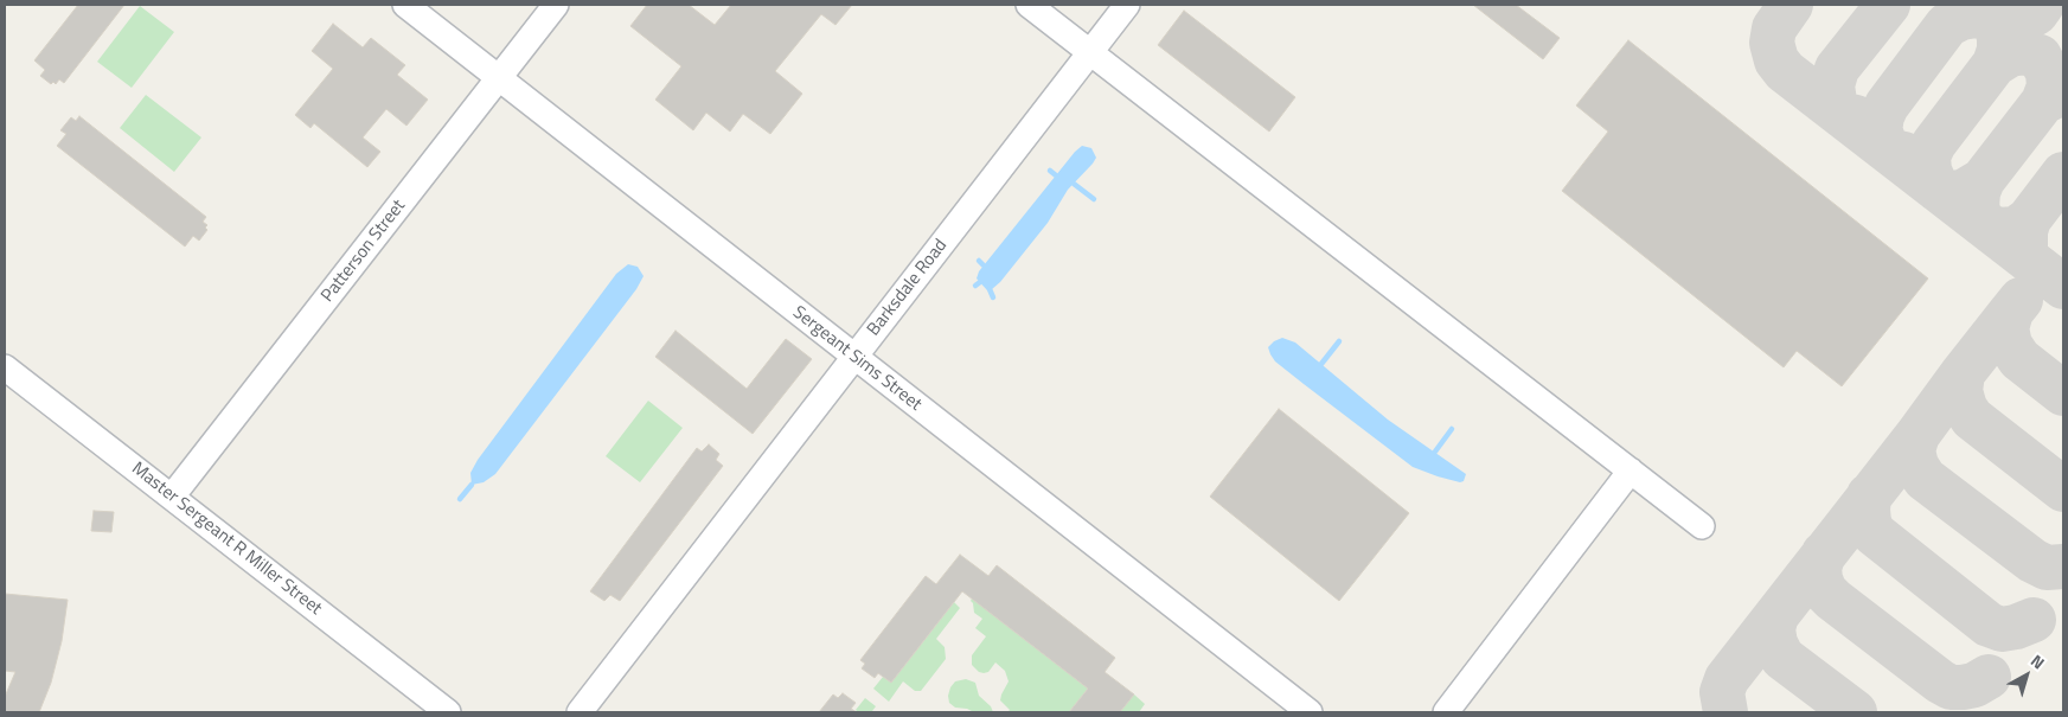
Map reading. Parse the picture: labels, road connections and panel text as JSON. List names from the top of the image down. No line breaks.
{"streets":{"street":["Patterson Street","Barksdale Road","Sergeant Sims Street","Master Sergeant R Miller Street"]},"crossings":[["Patterson Street","Sergeant Sims Street"],["Patterson Street","Master Sergeant R Miller Street"],["Barksdale Road","Sergeant Sims Street"]],"north":"top right"}
